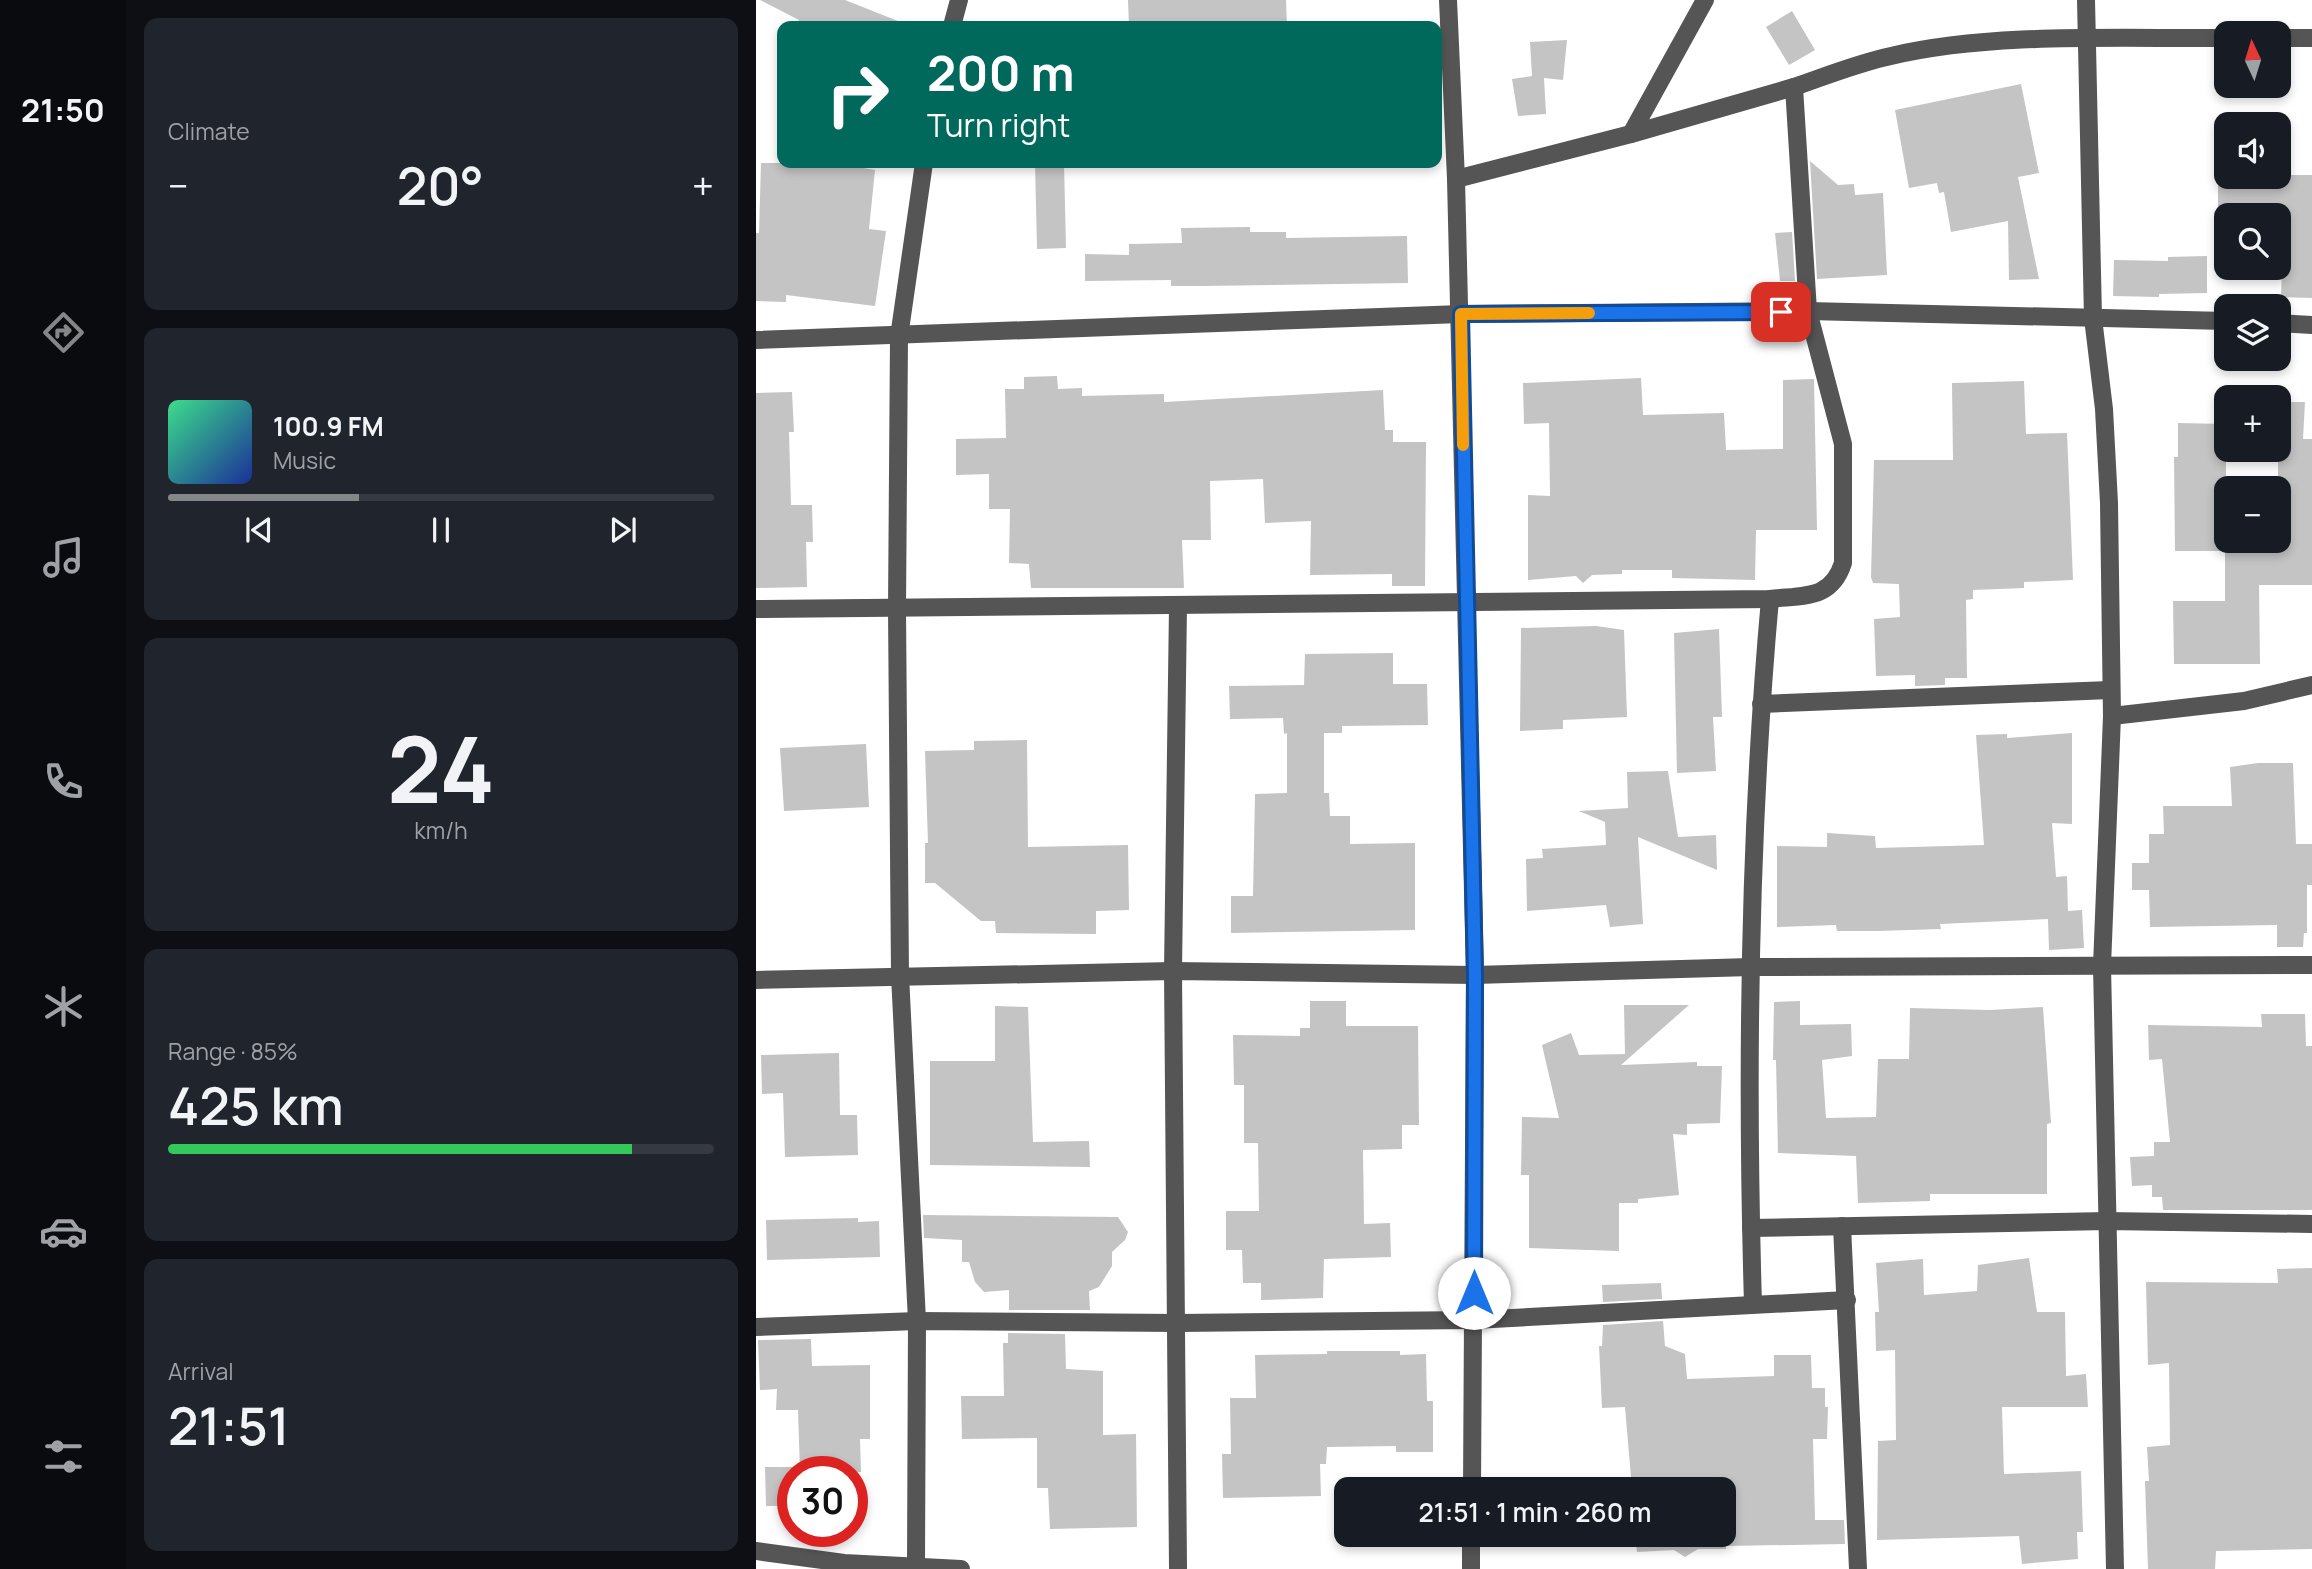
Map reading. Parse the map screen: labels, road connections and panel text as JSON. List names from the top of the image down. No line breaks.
{"north":"top","page":{"tabs":"21:50","tile":["Climate",["24","km/h"],["Range · 85%","425 km"],["Arrival","21:51"]],"map_buttons":["+","−"],"turn":["200 m","Turn right"],"heat":["−","20°","+"],"song":["100.9 FM","Music"],"limit":"30","trip":"21:51 · 1 min · 260 m"}}
